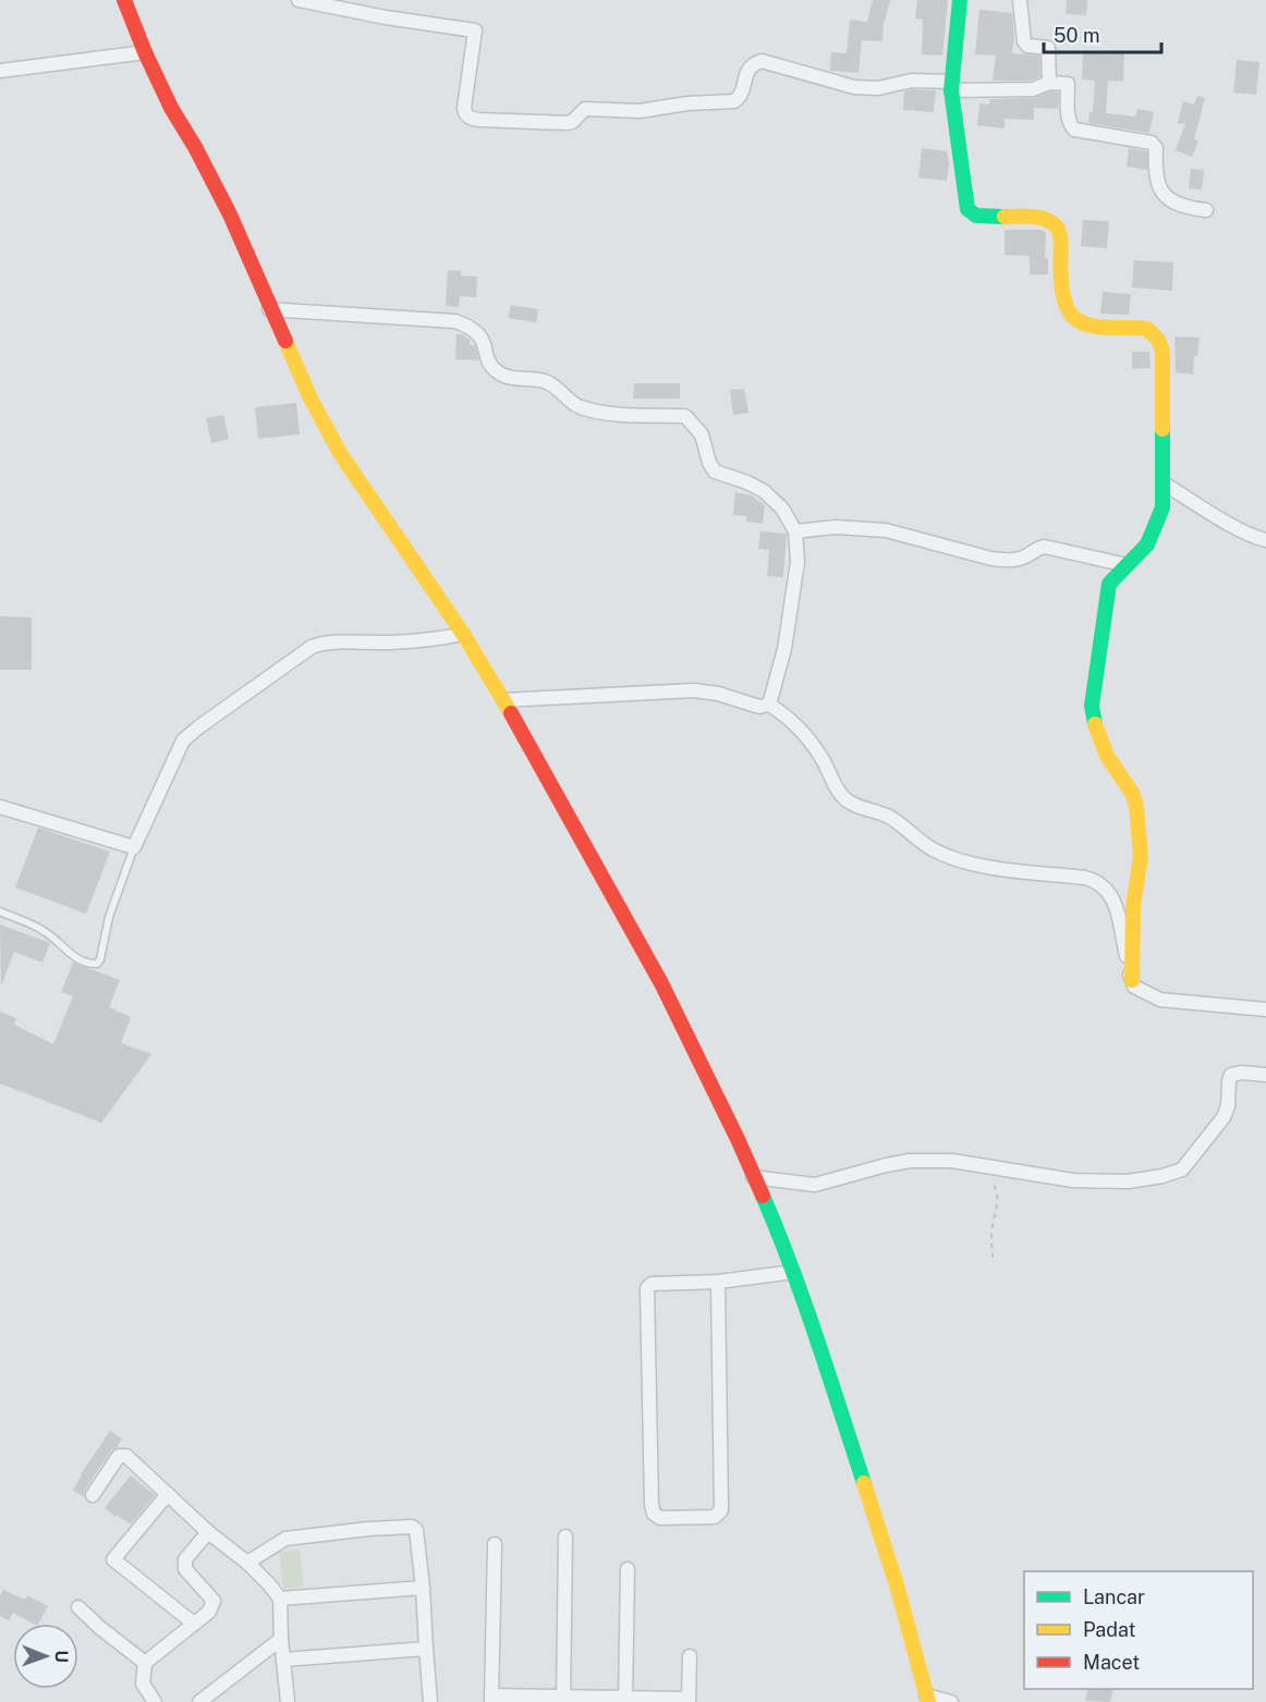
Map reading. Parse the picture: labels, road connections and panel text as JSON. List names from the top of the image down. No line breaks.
{"legend":["Lancar","Padat","Macet"],"scale_bar":"50 m","north":"right"}
